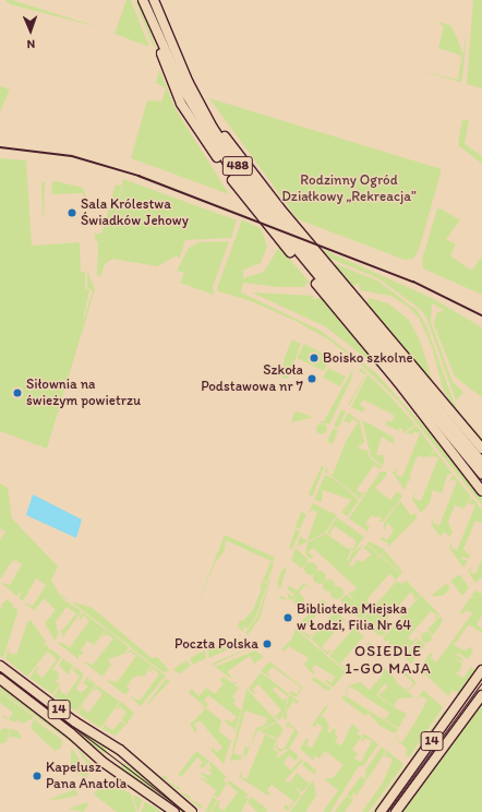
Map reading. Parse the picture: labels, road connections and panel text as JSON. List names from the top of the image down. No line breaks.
{"streets":{"main road":["488","14"]},"districts":["OSIEDLE 1-GO MAJA"],"parks":["Rodzinny Ogród Działkowy „Rekreacja”"],"places":["Sala Królestwa Świadków Jehowy","Boisko szkolne","Szkoła Podstawowa nr 7","Siłownia na świeżym powietrzu","Biblioteka Miejska w Łodzi, Filia Nr 64","Poczta Polska","Kapelusz Pana Anatola"],"north":"bottom"}
